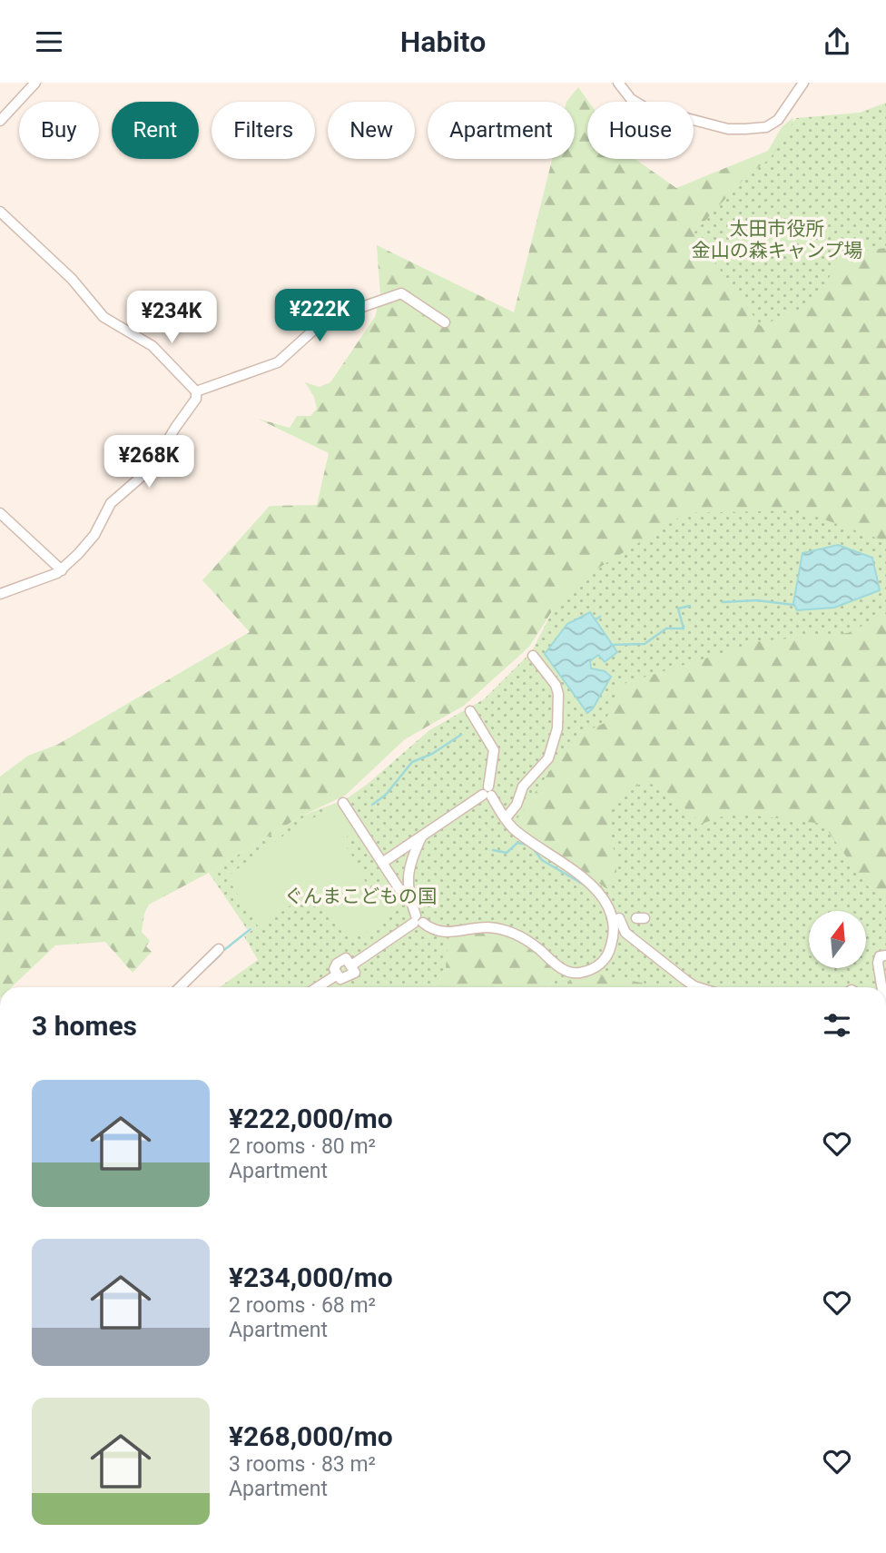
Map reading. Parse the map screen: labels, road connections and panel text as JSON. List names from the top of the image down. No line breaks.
{"parks":["太田市役所 金山の森キャンプ場","ぐんまこどもの国"],"north":"top","page":{"header":"Habito","chip":["Buy","Rent","Filters","New","Apartment","House"],"price":["¥222K","¥234K","¥268K"],"heading":"3 homes","list":[{"name":"¥222,000/mo","note":"2 rooms · 80 m² · Apartment"},{"name":"¥234,000/mo","note":"2 rooms · 68 m² · Apartment"},{"name":"¥268,000/mo","note":"3 rooms · 83 m² · Apartment"}]}}
